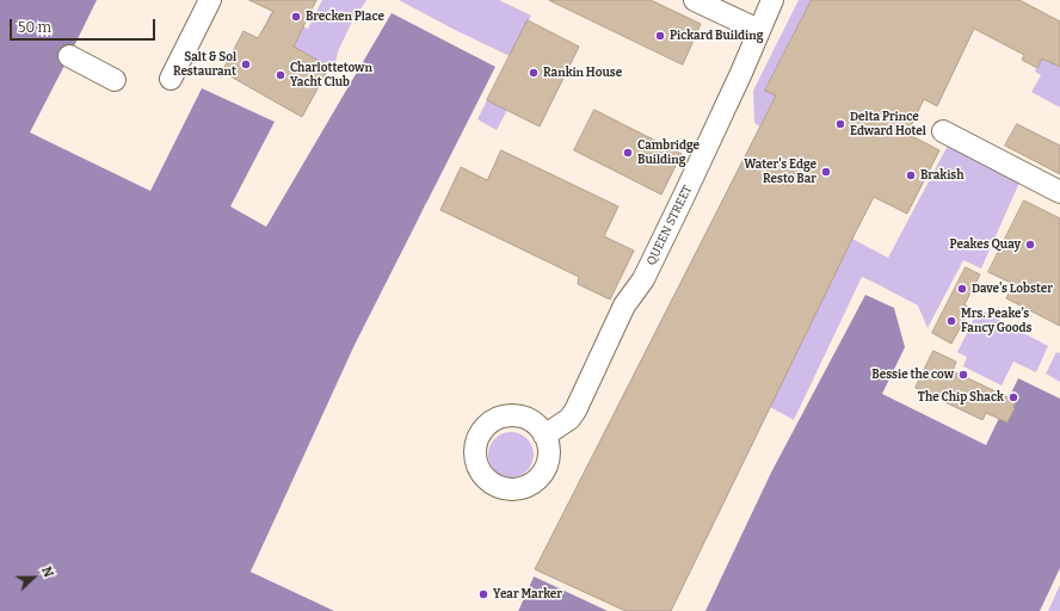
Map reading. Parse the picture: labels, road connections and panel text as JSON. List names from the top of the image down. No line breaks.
{"streets":{"street":["QUEEN STREET"]},"places":["Brecken Place","Pickard Building","Salt & Sol Restaurant","Rankin House","Charlottetown Yacht Club","Delta Prince Edward Hotel","Cambridge Building","Water's Edge Resto Bar","Brakish","Peakes Quay","Dave's Lobster","Mrs. Peake’s Fancy Goods","Bessie the cow","The Chip Shack","Year Marker"],"scale_bar":"50 m","north":"right"}
